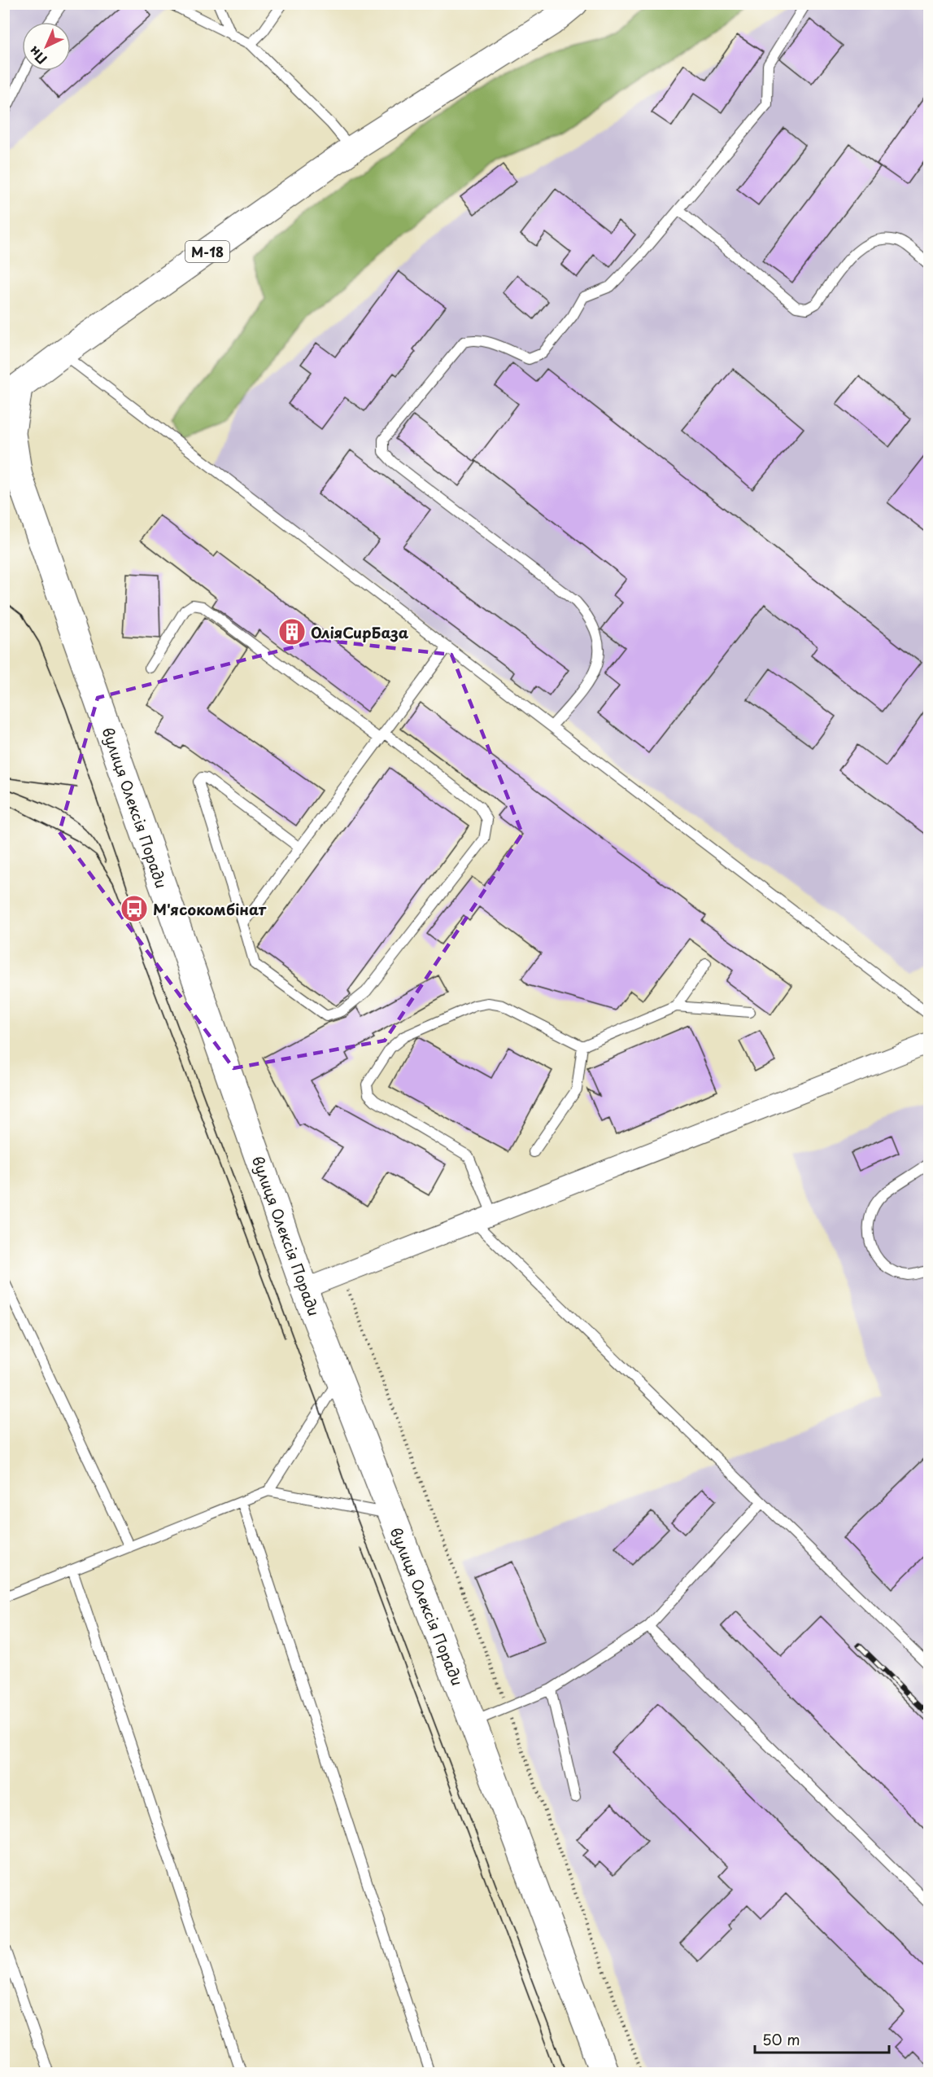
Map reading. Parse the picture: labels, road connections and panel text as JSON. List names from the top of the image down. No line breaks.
{"streets":{"main road":["М-18","вулиця Олексія Поради"]},"crossings":[["М-18","вулиця Олексія Поради"]],"places":{"building":["ОліяСирБаза"],"bus stop":["М'ясокомбінат"]},"scale_bar":"50 m","north":"bottom left"}
